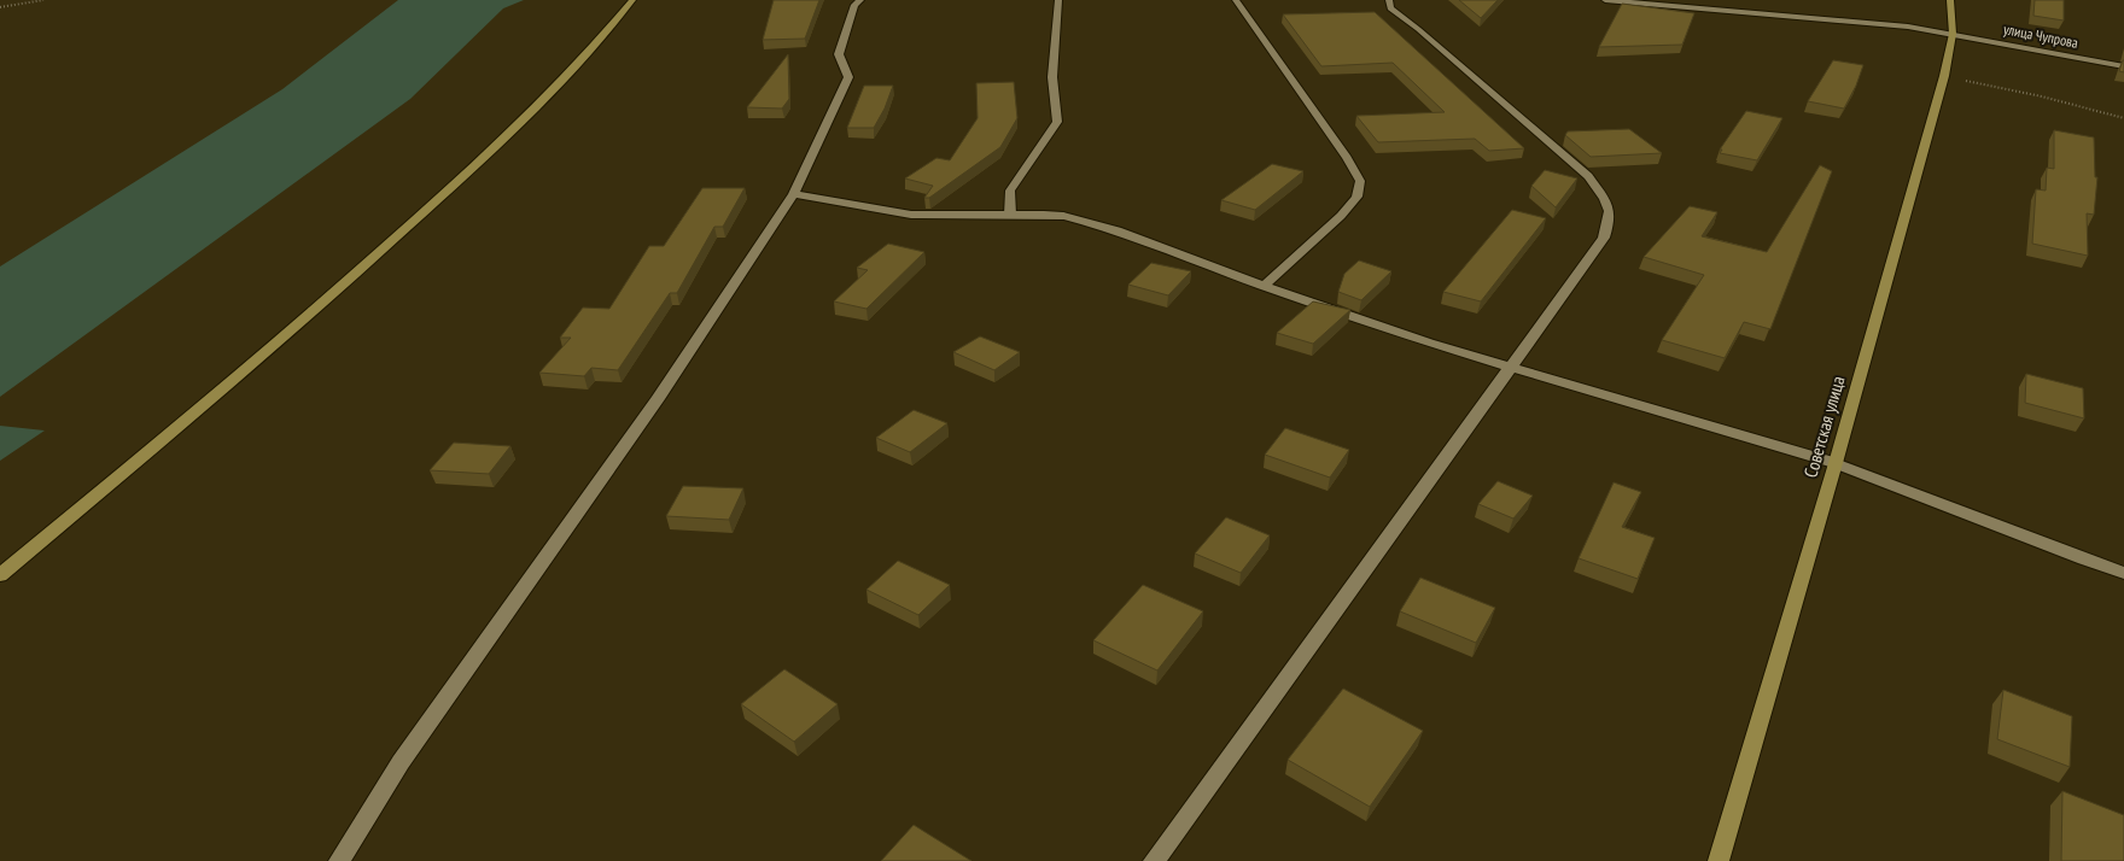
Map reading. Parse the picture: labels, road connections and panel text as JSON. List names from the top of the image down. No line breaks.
{"streets":{"main road":["Советская улица"],"street":["улица Чупрова"]},"crossings":[["улица Чупрова","Советская улица"]]}
